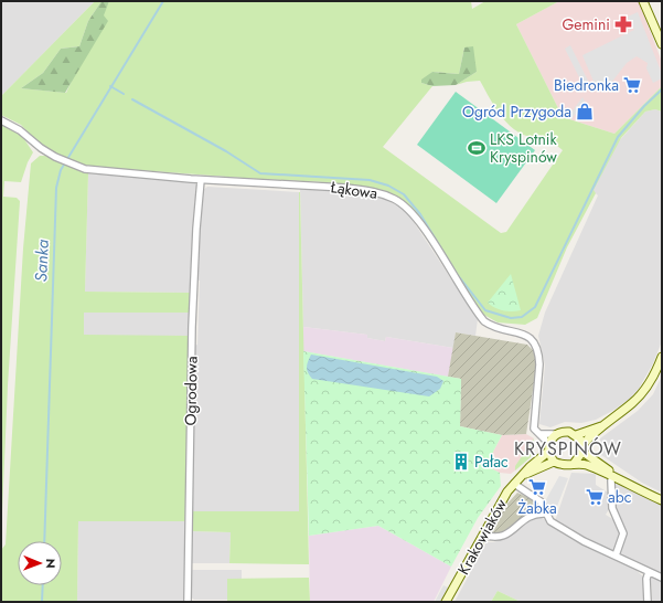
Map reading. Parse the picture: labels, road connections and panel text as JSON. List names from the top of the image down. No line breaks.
{"streets":{"main road":["Krakowiaków"],"street":["Łąkowa","Ogrodowa"]},"crossings":[["Łąkowa","Ogrodowa"],["Łąkowa","Krakowiaków"]],"districts":["KRYSPINÓW"],"water":["Sanka"],"places":{"pharmacy":["Gemini"],"supermarket":["Biedronka","Żabka","abc"],"shop":["Ogród Przygoda"],"sports":["LKS Lotnik Kryspinów"],"building":["Pałac"]},"north":"right"}
